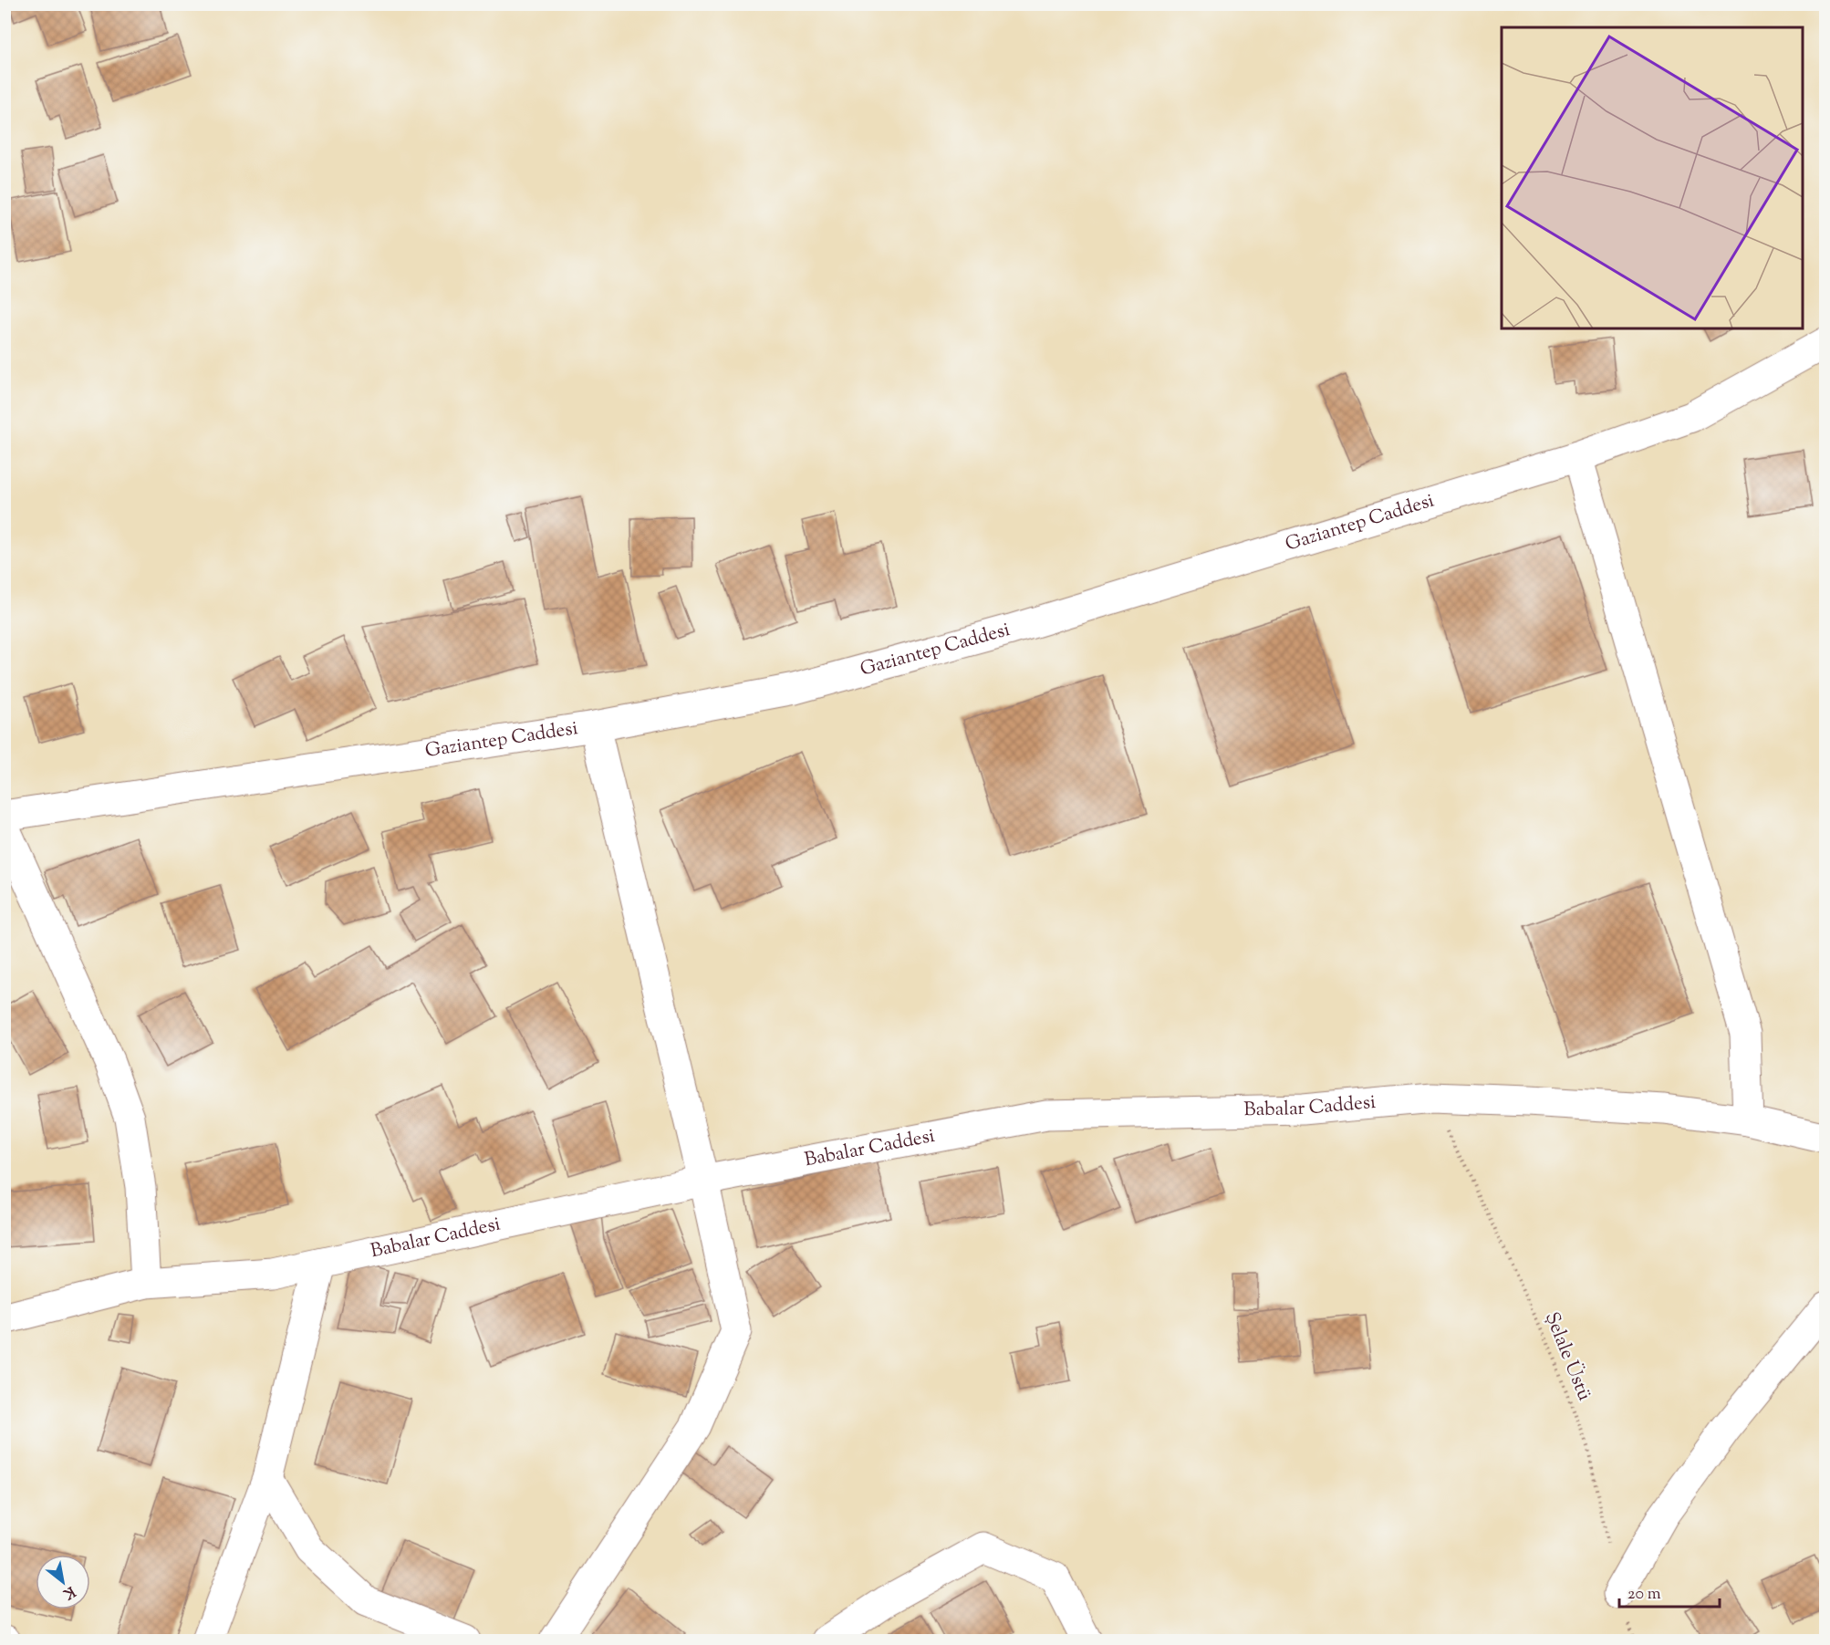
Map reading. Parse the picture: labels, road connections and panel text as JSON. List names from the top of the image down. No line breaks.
{"streets":{"street":["Gaziantep Caddesi","Babalar Caddesi"],"path":["Şelale Üstü"]},"crossings":[["Babalar Caddesi","Şelale Üstü"]],"scale_bar":"20 m","north":"bottom right"}
